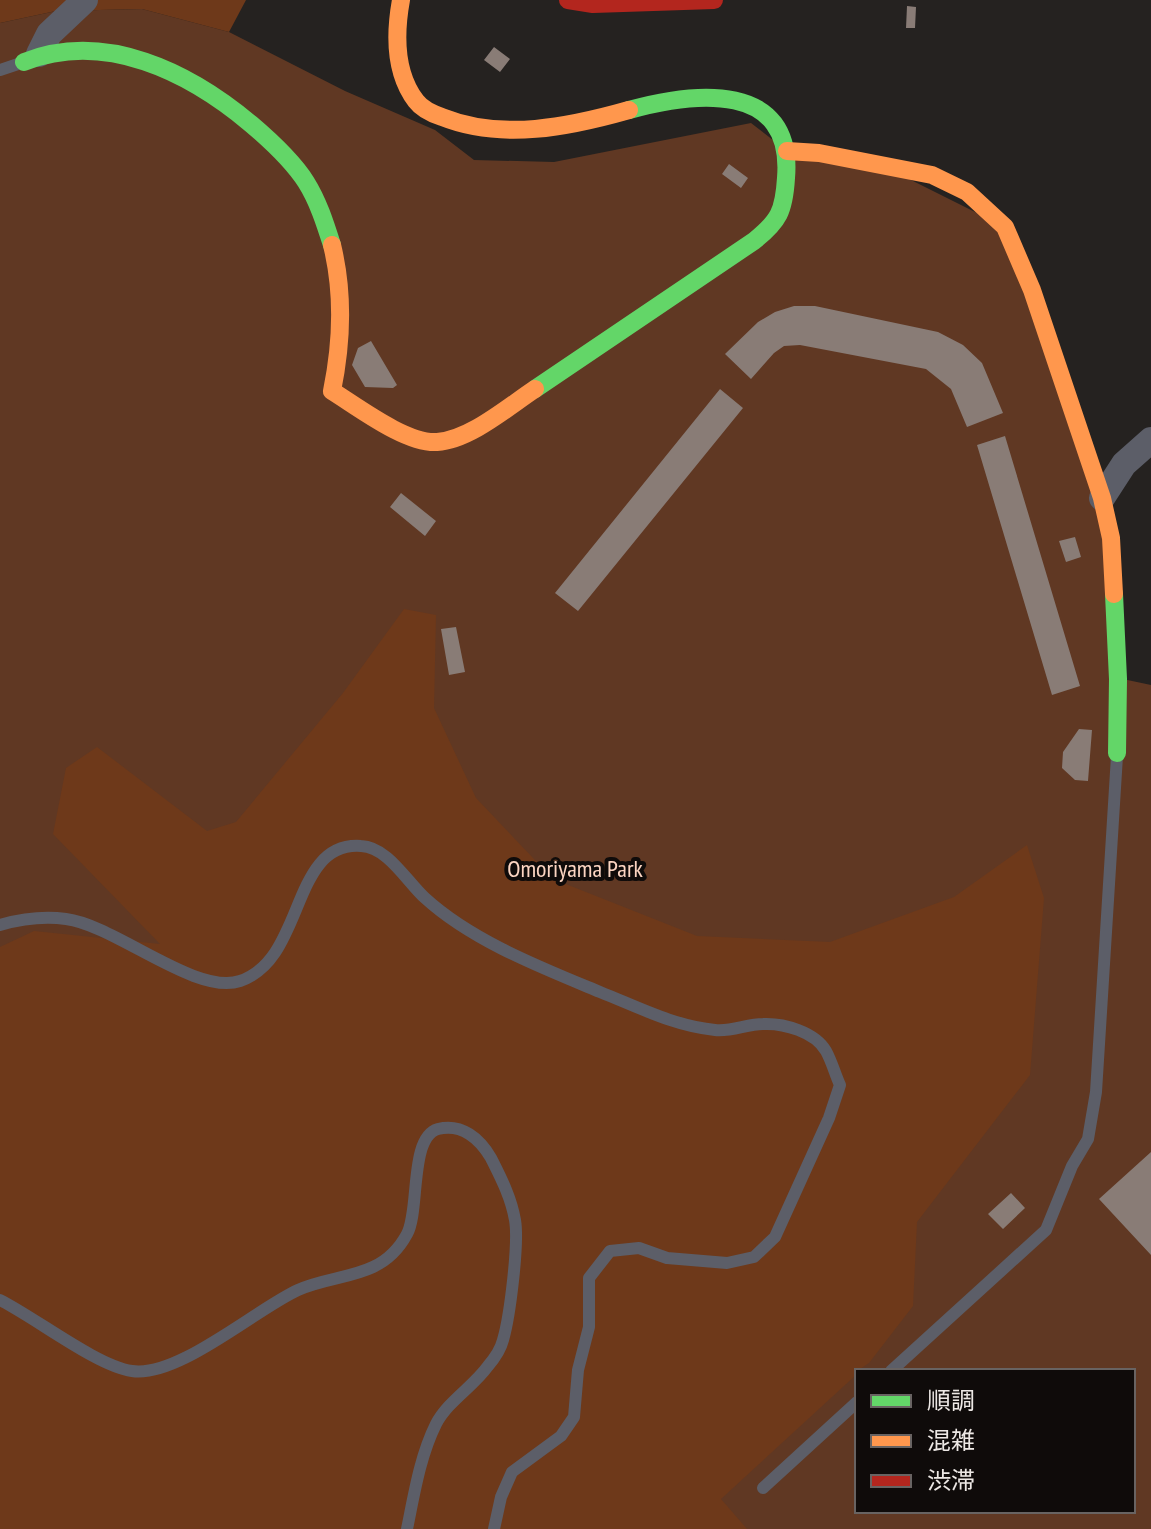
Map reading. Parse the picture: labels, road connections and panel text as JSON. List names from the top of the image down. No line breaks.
{"parks":["Omoriyama Park"],"legend":["順調","混雑","渋滞"]}
